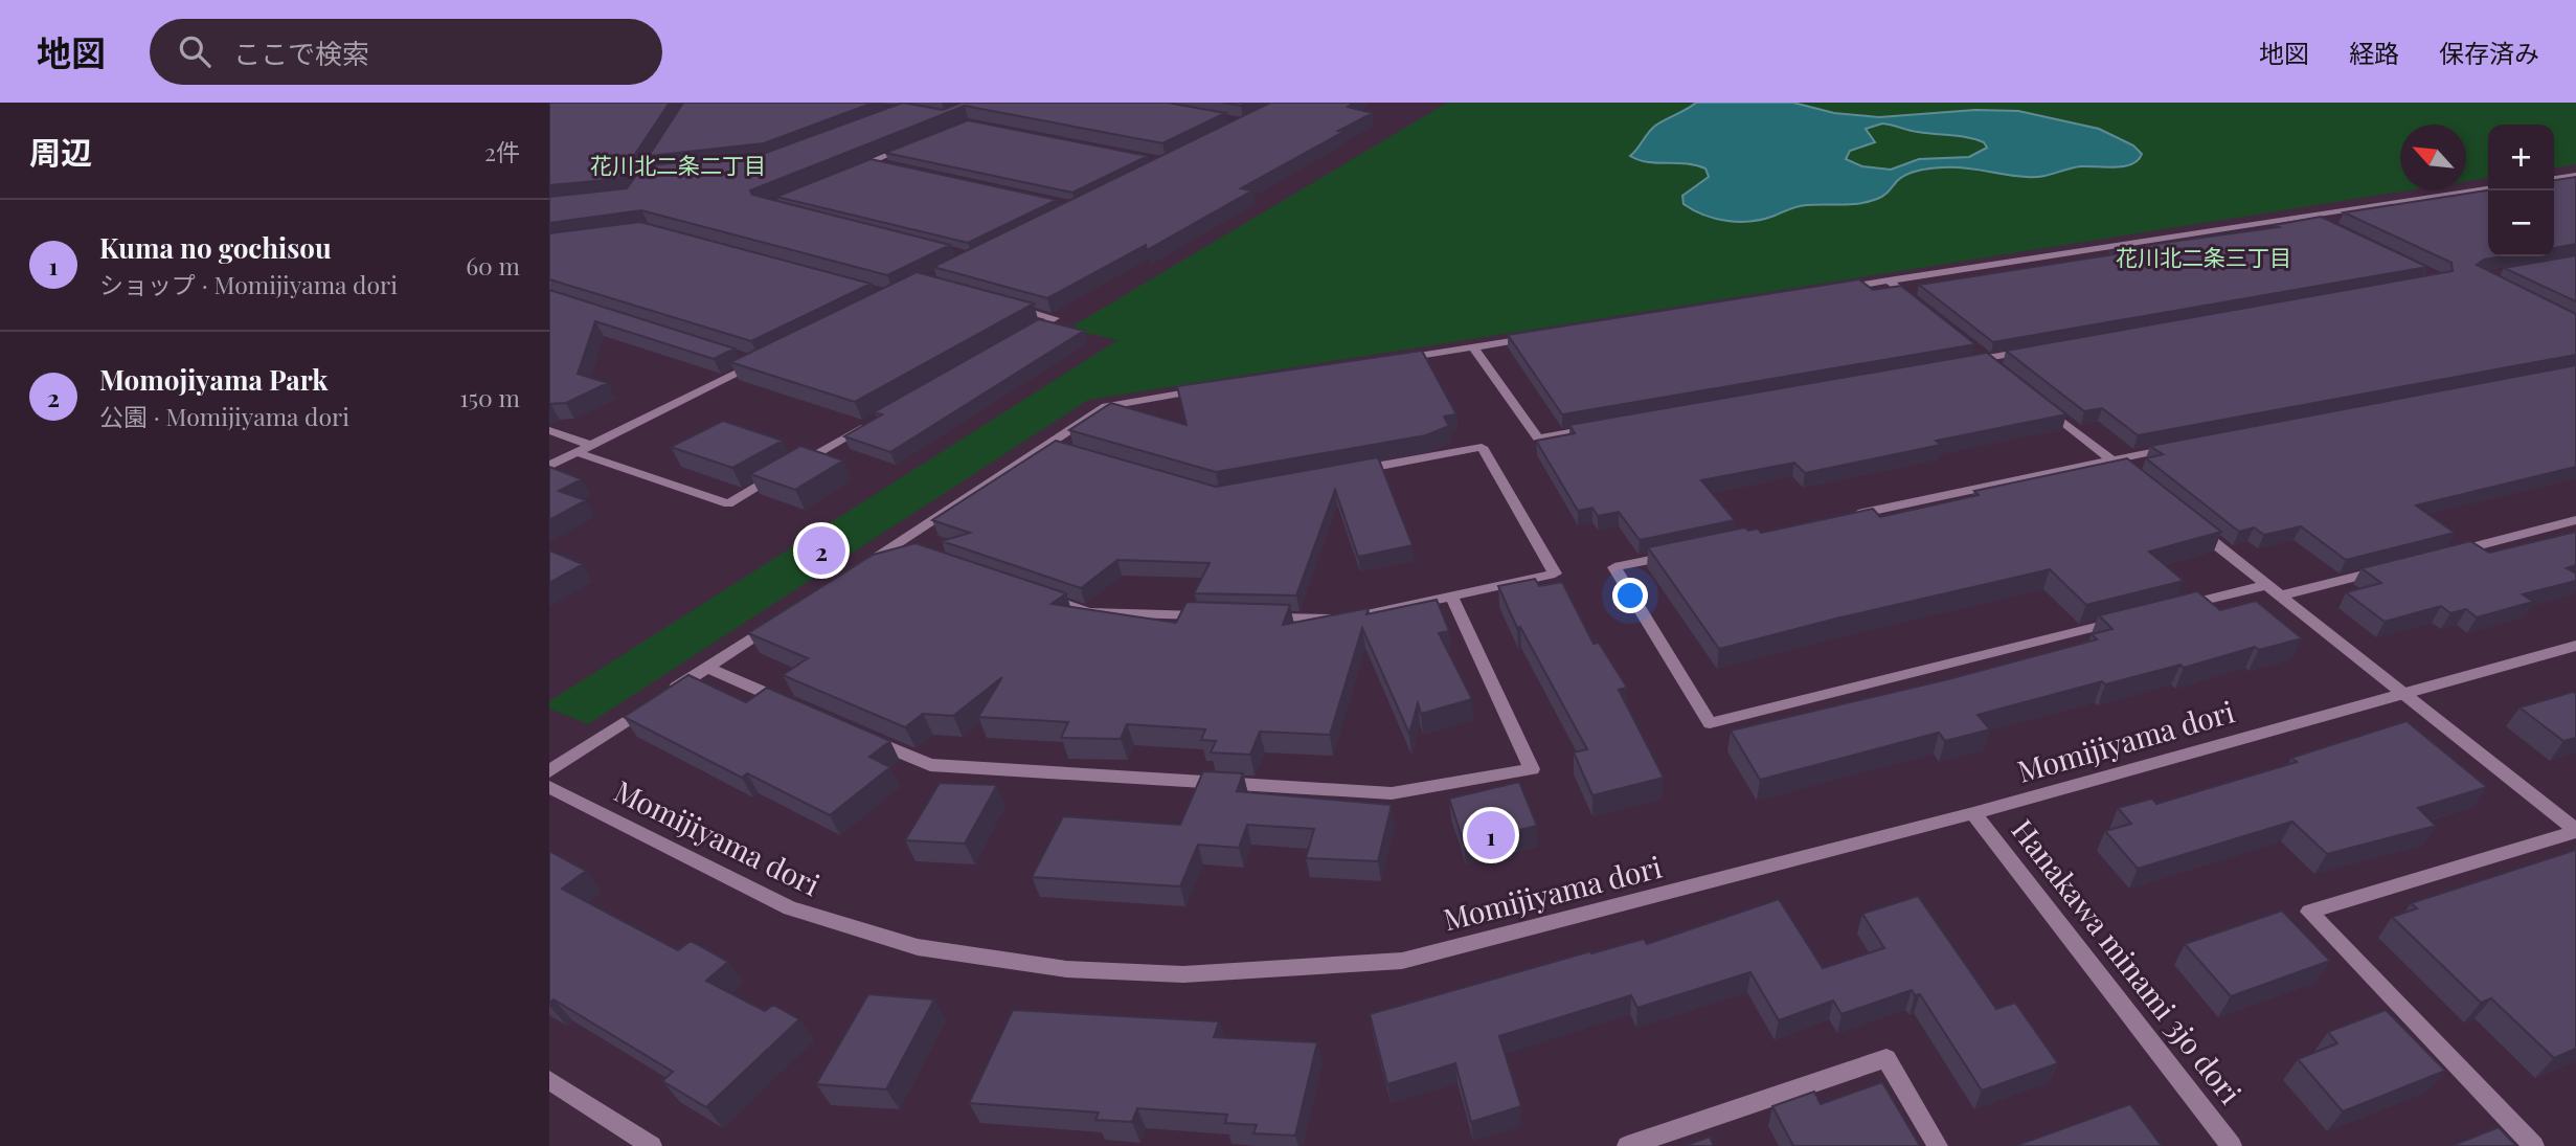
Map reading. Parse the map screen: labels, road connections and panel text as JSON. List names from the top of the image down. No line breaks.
{"streets":{"street":["Momijiyama dori","Hanakawa minami 3jo dori"]},"crossings":[["Momijiyama dori","Hanakawa minami 3jo dori"]],"districts":["花川北二条二丁目","花川北二条三丁目"],"north":"top left","page":{"header":"地図","search":"ここで検索","nav":["地図","経路","保存済み"],"heading":["周辺","2件"],"map_buttons":["+","−"],"list":[{"mark":"1","name":"Kuma no gochisou","note":"ショップ · Momijiyama dori","value":"60 m"},{"mark":"2","name":"Momojiyama Park","note":"公園 · Momijiyama dori","value":"150 m"}],"pins":["2","1"]}}
